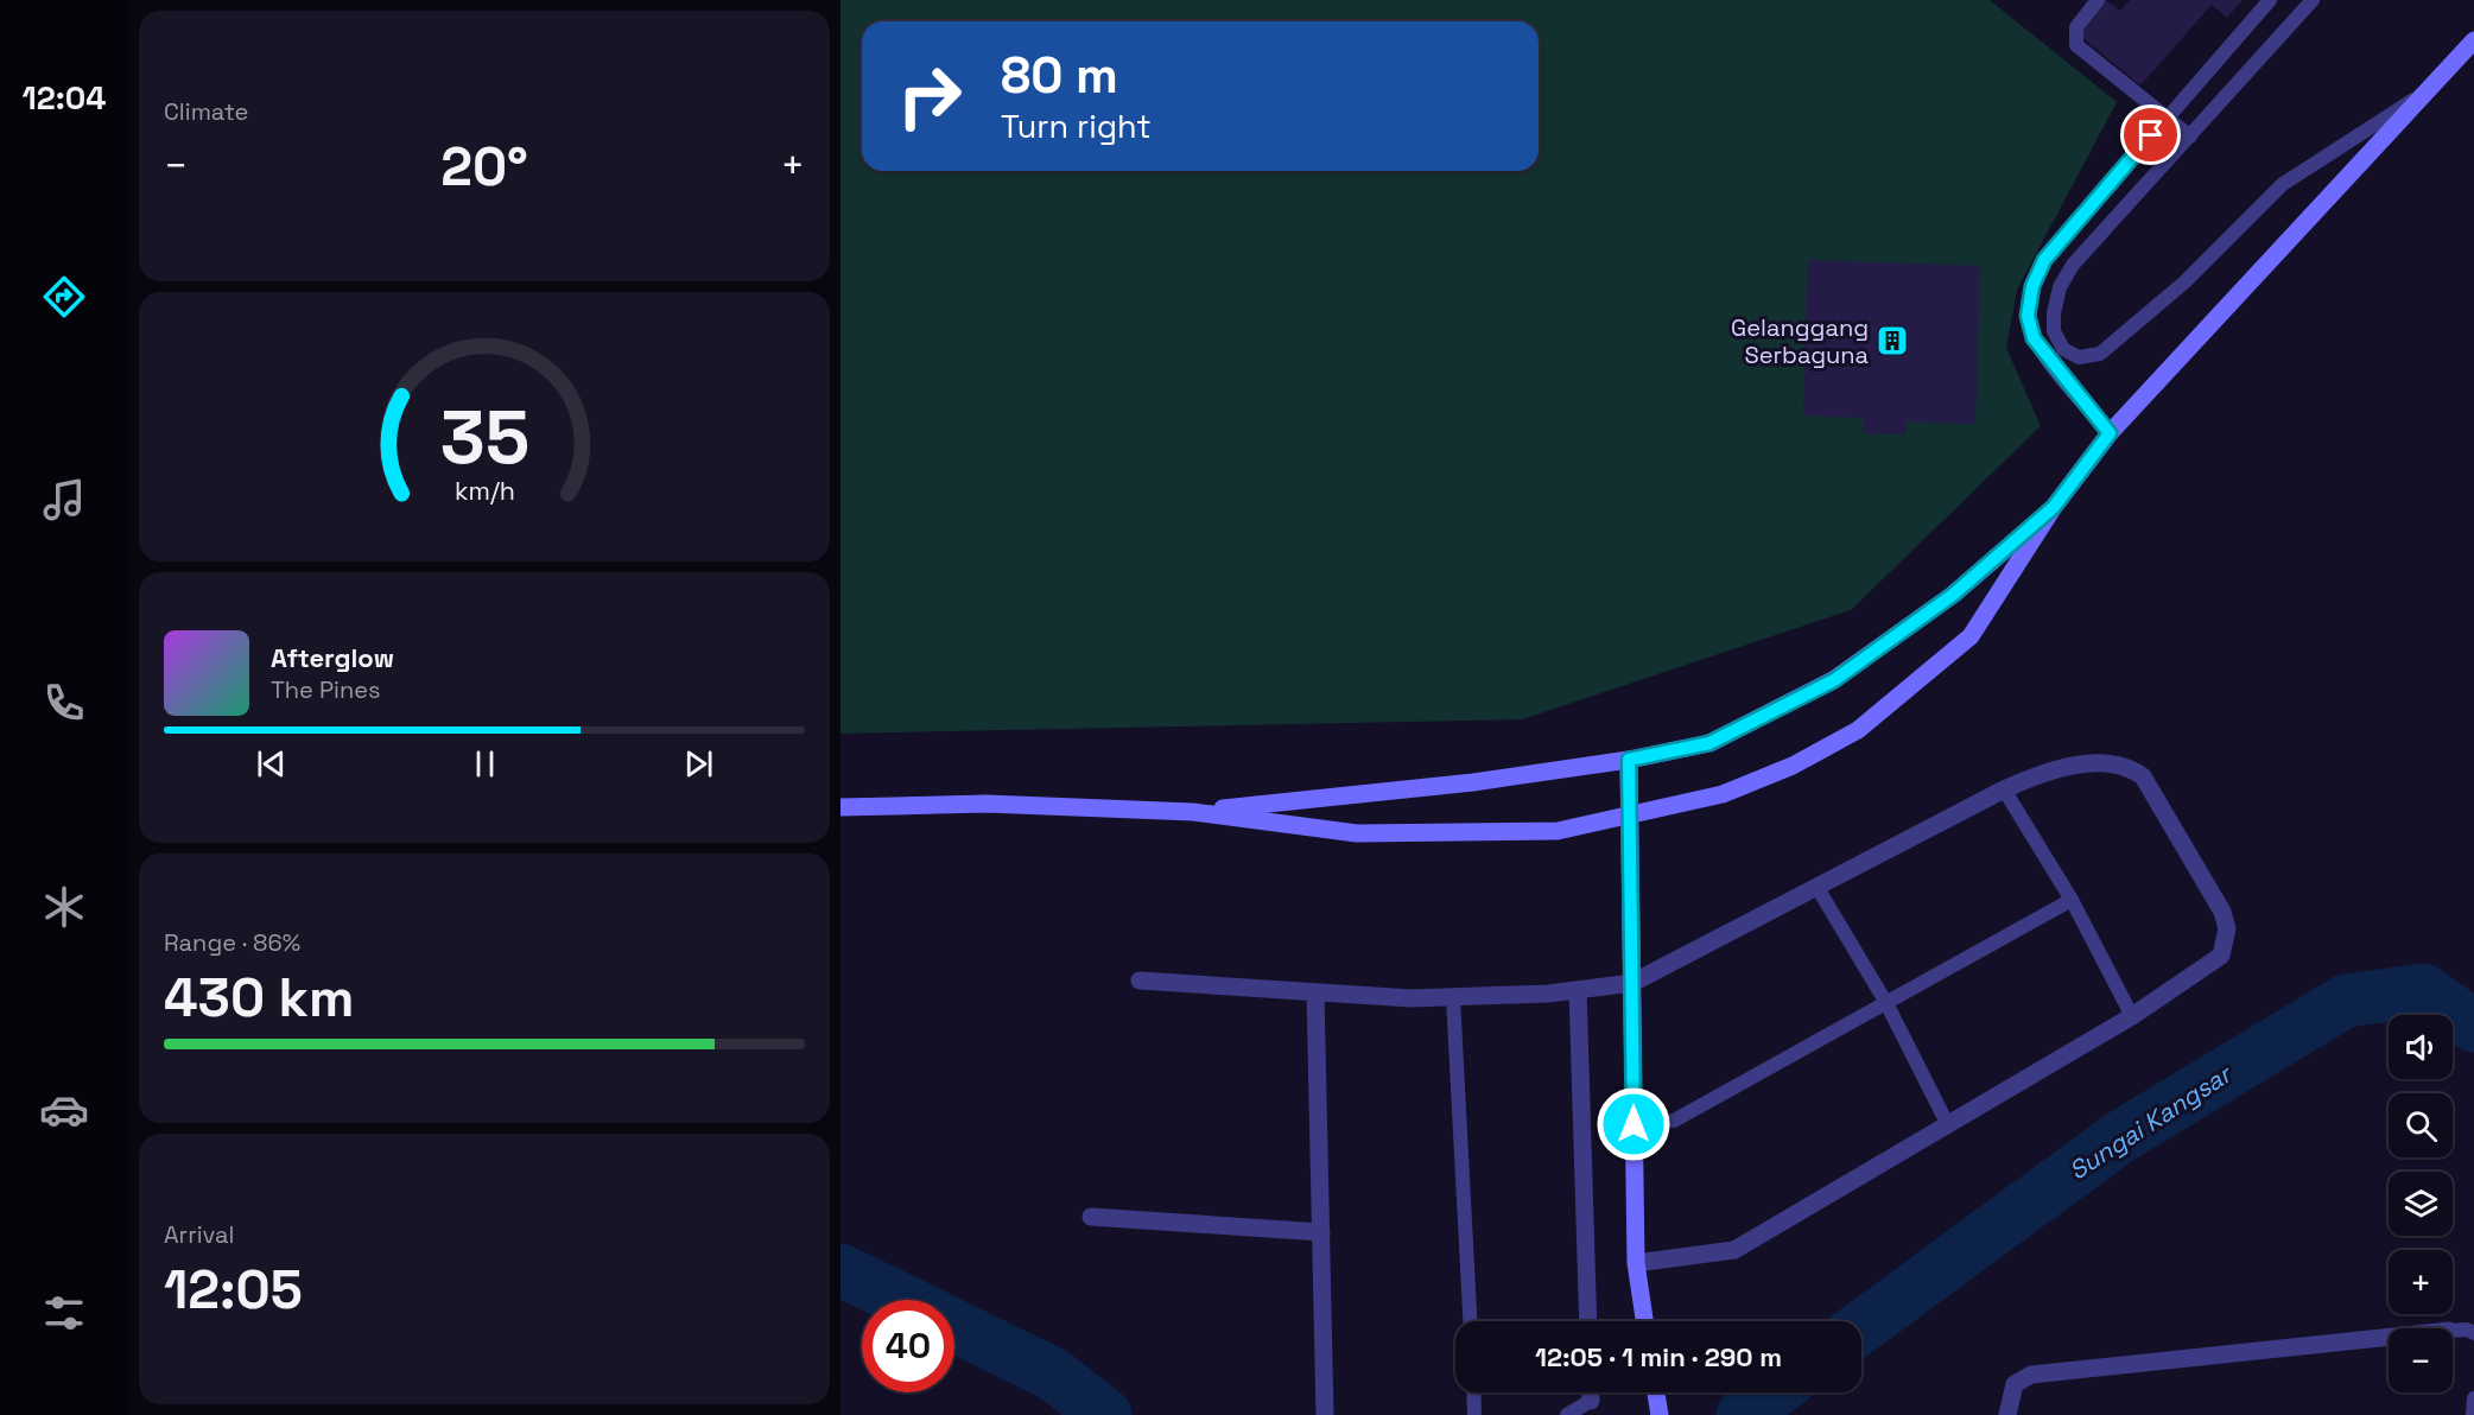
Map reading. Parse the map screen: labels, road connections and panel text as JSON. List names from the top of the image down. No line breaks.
{"water":["Sungai Kangsar"],"places":{"building":["Gelanggang Serbaguna"]},"page":{"tabs":"12:04","tile":["Climate",["Range · 86%","430 km"],["Arrival","12:05"]],"turn":["80 m","Turn right"],"heat":["−","20°","+"],"song":["Afterglow","The Pines"],"map_buttons":["+","−"],"limit":"40","trip":"12:05 · 1 min · 290 m","gauge":["35","km/h"]}}
